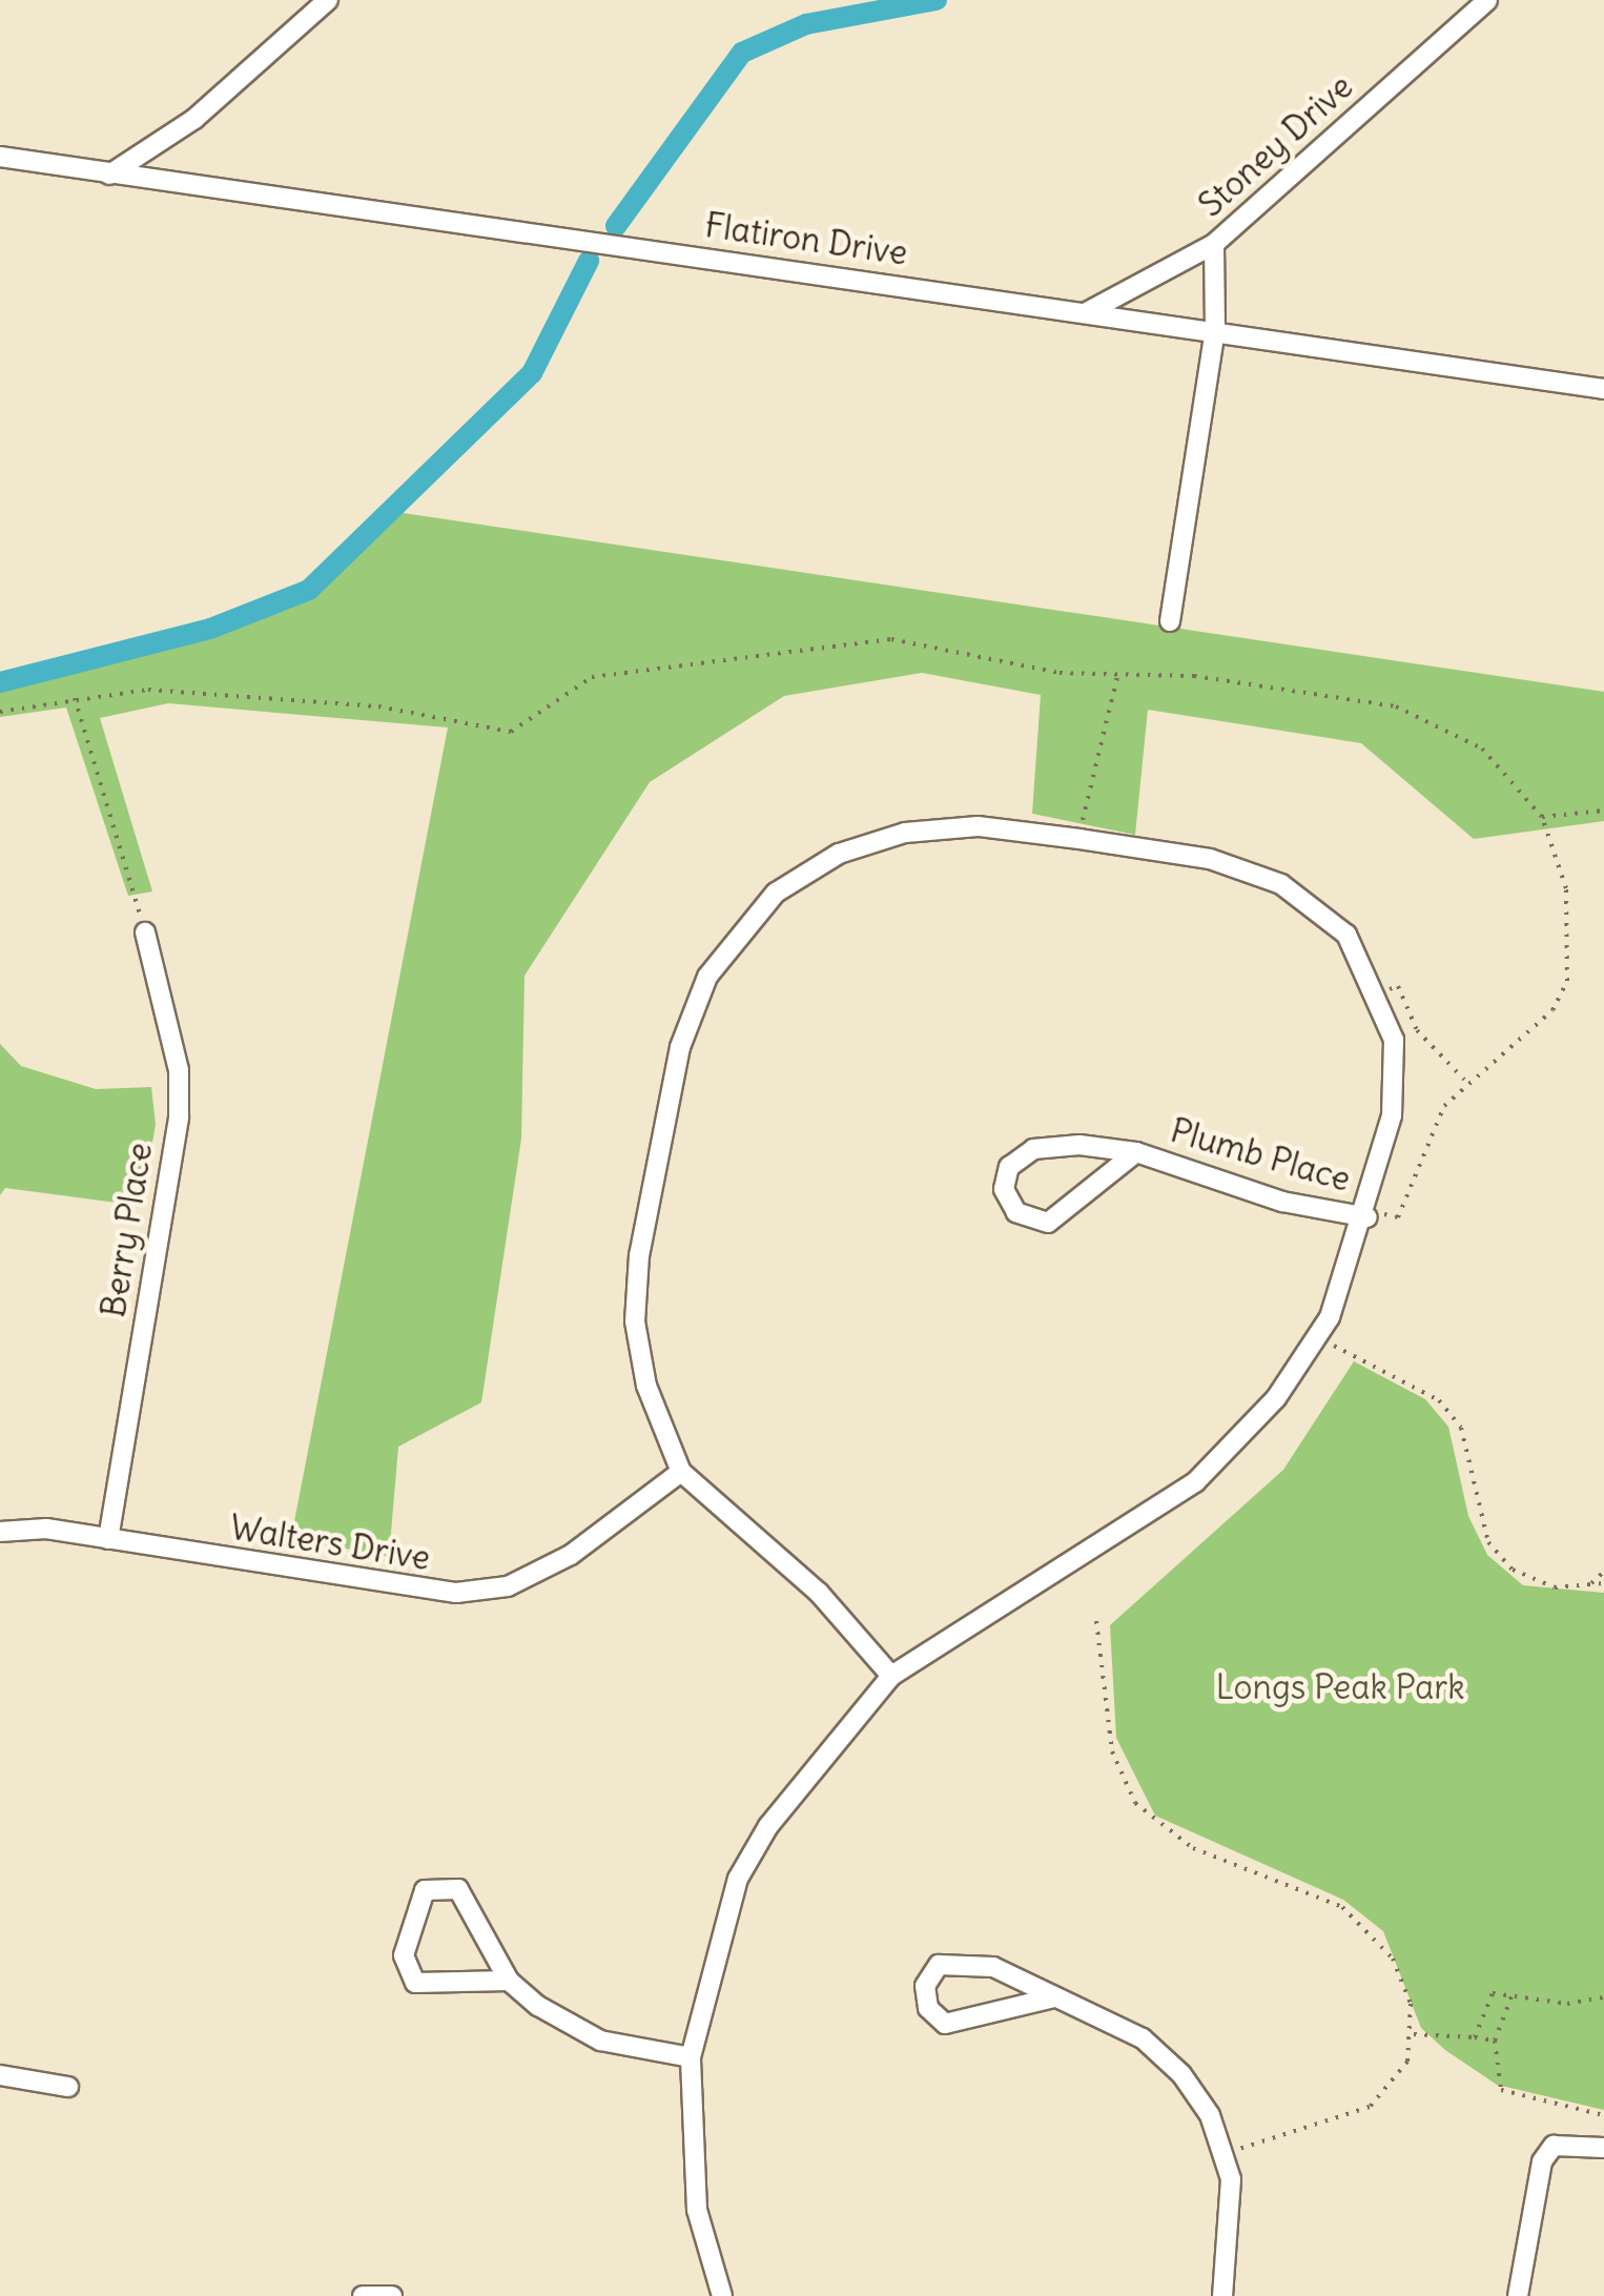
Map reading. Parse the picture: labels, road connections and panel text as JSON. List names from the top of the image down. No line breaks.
{"streets":{"street":["Stoney Drive","Flatiron Drive","Plumb Place","Berry Place","Walters Drive"]},"crossings":[["Stoney Drive","Flatiron Drive"],["Berry Place","Walters Drive"]],"parks":["Longs Peak Park"]}
